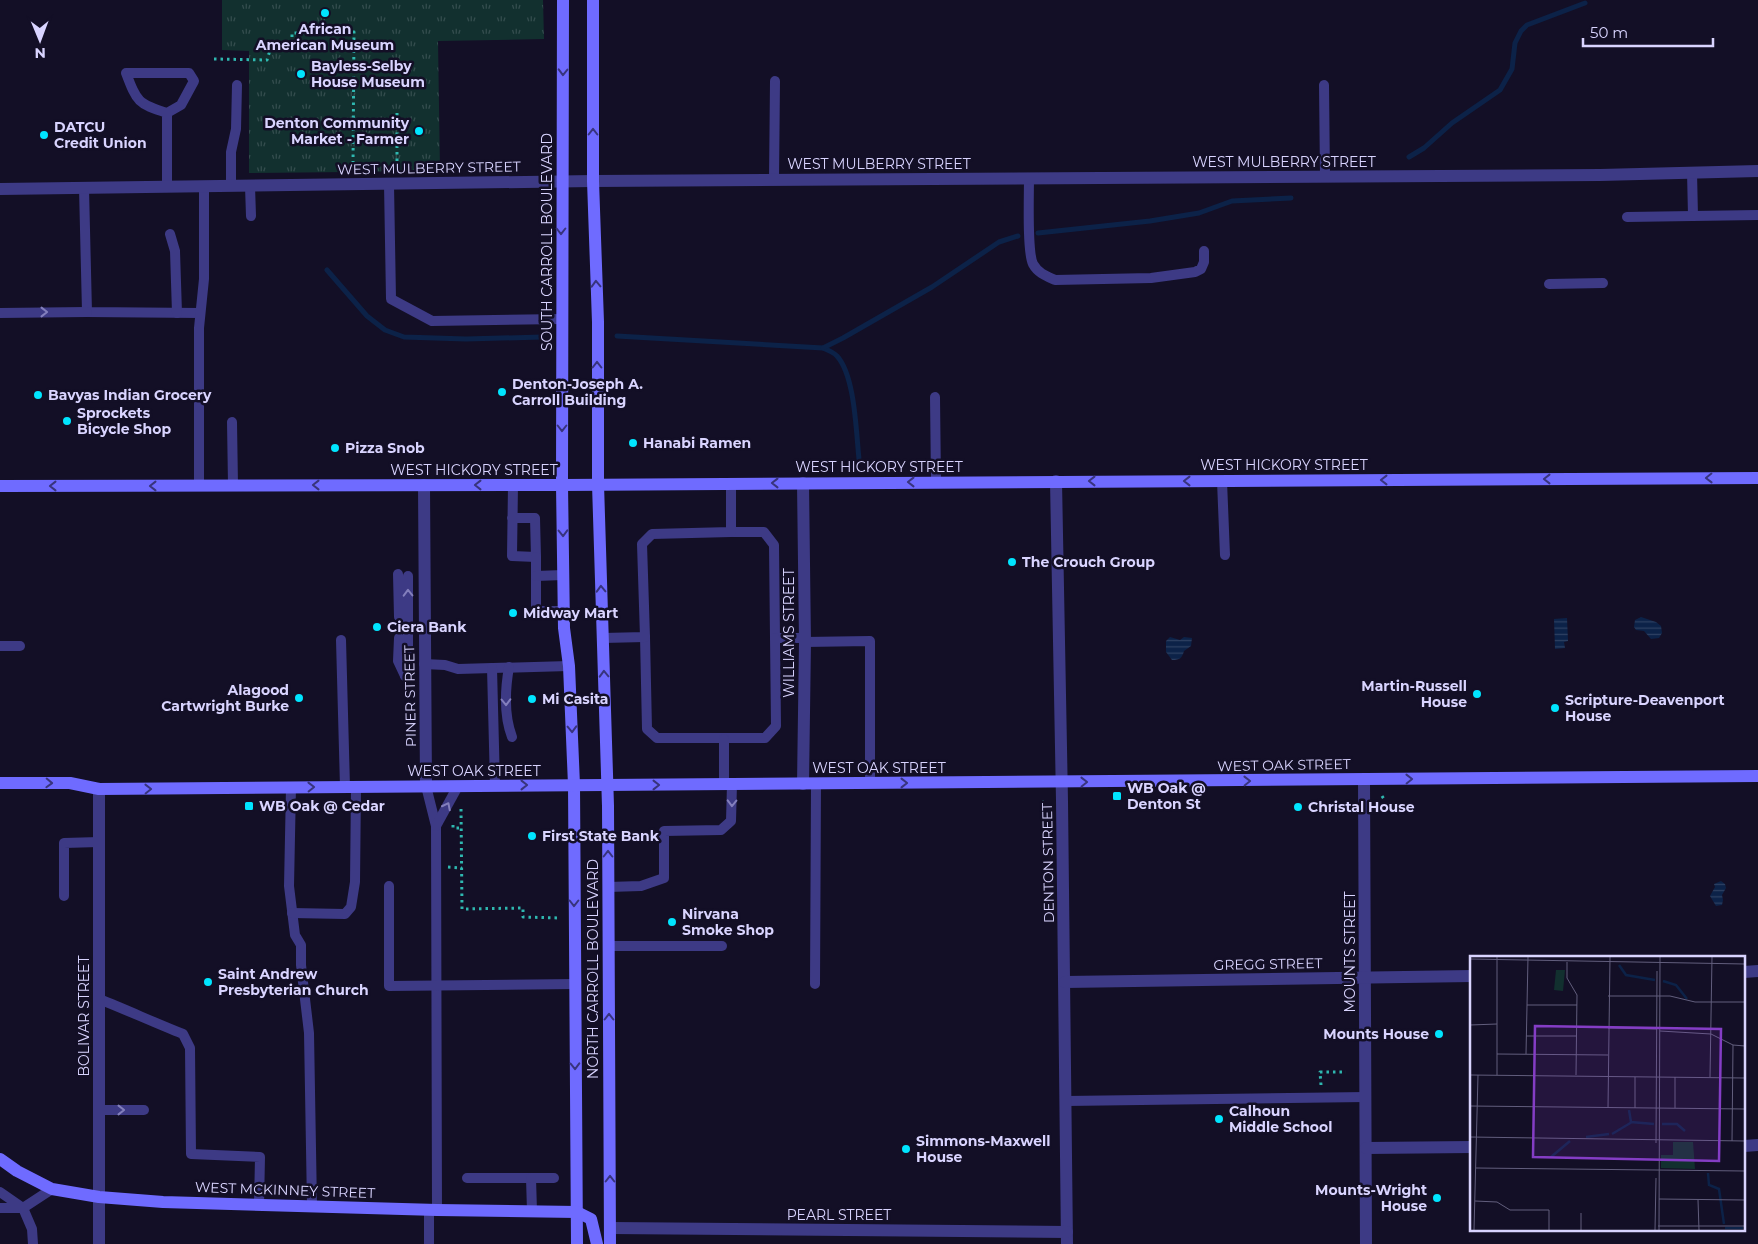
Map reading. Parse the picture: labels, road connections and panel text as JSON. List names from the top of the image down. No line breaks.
{"streets":{"main road":["SOUTH CARROLL BOULEVARD","WEST HICKORY STREET","WEST OAK STREET","NORTH CARROLL BOULEVARD","WEST MCKINNEY STREET"],"street":["WEST MULBERRY STREET","WILLIAMS STREET","PINER STREET","DENTON STREET","MOUNTS STREET","GREGG STREET","BOLIVAR STREET","PEARL STREET"]},"crossings":[["WEST MULBERRY STREET","SOUTH CARROLL BOULEVARD"],["SOUTH CARROLL BOULEVARD","WEST HICKORY STREET"],["SOUTH CARROLL BOULEVARD","NORTH CARROLL BOULEVARD"],["WEST HICKORY STREET","WILLIAMS STREET"],["WEST HICKORY STREET","PINER STREET"],["WEST HICKORY STREET","DENTON STREET"],["WEST HICKORY STREET","NORTH CARROLL BOULEVARD"],["WILLIAMS STREET","WEST OAK STREET"],["PINER STREET","WEST OAK STREET"],["WEST OAK STREET","DENTON STREET"],["WEST OAK STREET","MOUNTS STREET"],["WEST OAK STREET","NORTH CARROLL BOULEVARD"],["WEST OAK STREET","BOLIVAR STREET"],["DENTON STREET","GREGG STREET"],["DENTON STREET","PEARL STREET"],["MOUNTS STREET","GREGG STREET"],["NORTH CARROLL BOULEVARD","WEST MCKINNEY STREET"],["NORTH CARROLL BOULEVARD","PEARL STREET"],["BOLIVAR STREET","WEST MCKINNEY STREET"]],"one_way":["WEST HICKORY STREET","WEST OAK STREET"],"places":{"other":["African American Museum","Bayless-Selby House Museum","Denton Community Market - Farmer","DATCU Credit Union","Denton-Joseph A. Carroll Building","Bavyas Indian Grocery","Sprockets Bicycle Shop","Hanabi Ramen","Pizza Snob","The Crouch Group","Midway Mart","Ciera Bank","Martin-Russell House","Alagood Cartwright Burke","Mi Casita","Scripture-Deavenport House","Christal House","First State Bank","Nirvana Smoke Shop","Saint Andrew Presbyterian Church","Mounts House","Calhoun Middle School","Simmons-Maxwell House","Mounts-Wright House"],"transit":["WB Oak @ Denton St","WB Oak @ Cedar"]},"scale_bar":"50 m","north":"bottom"}
